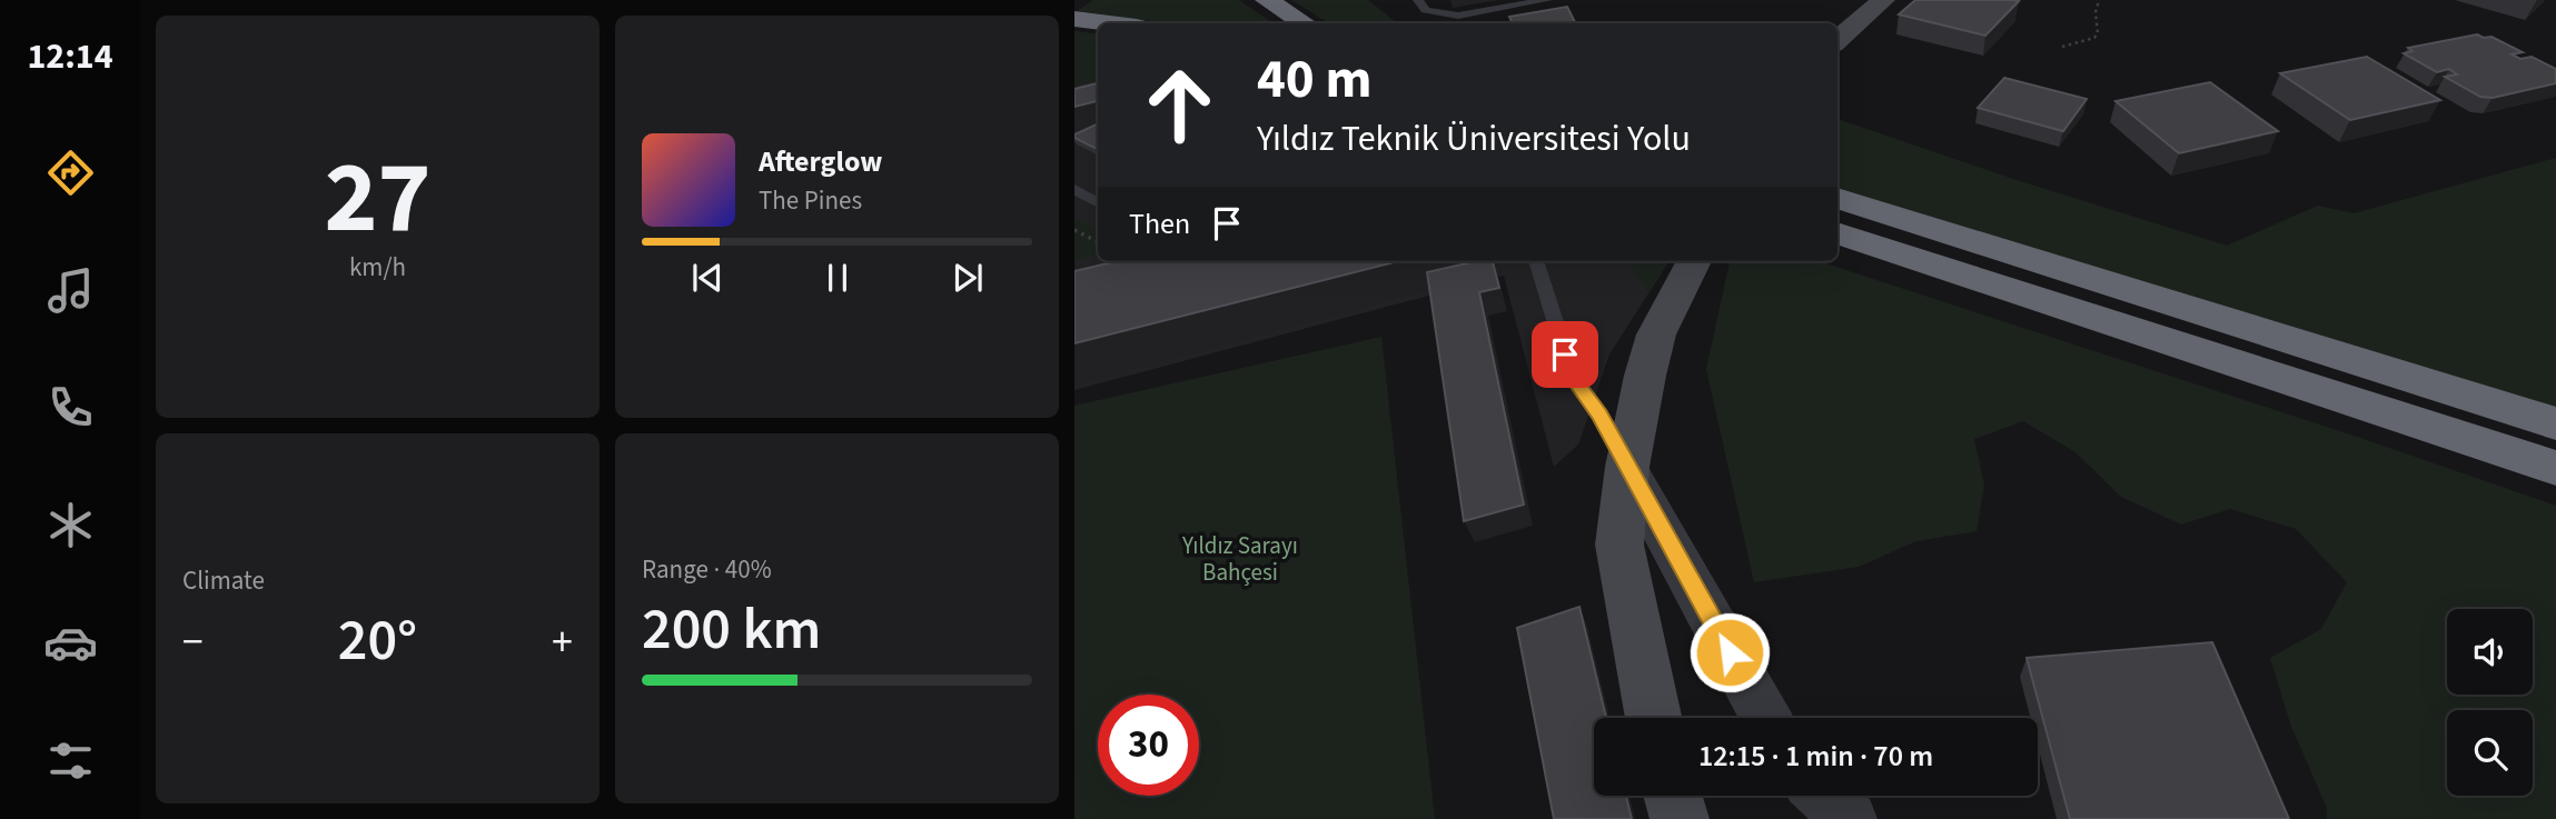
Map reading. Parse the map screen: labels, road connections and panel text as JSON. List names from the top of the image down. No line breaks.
{"parks":["Yıldız Sarayı Bahçesi"],"page":{"tabs":"12:14","tile":[["27","km/h"],"Climate",["Range · 40%","200 km"]],"turn":["40 m","Yıldız Teknik Üniversitesi Yolu"],"song":["Afterglow","The Pines"],"then":"Then","heat":["−","20°","+"],"limit":"30","trip":"12:15 · 1 min · 70 m"}}
